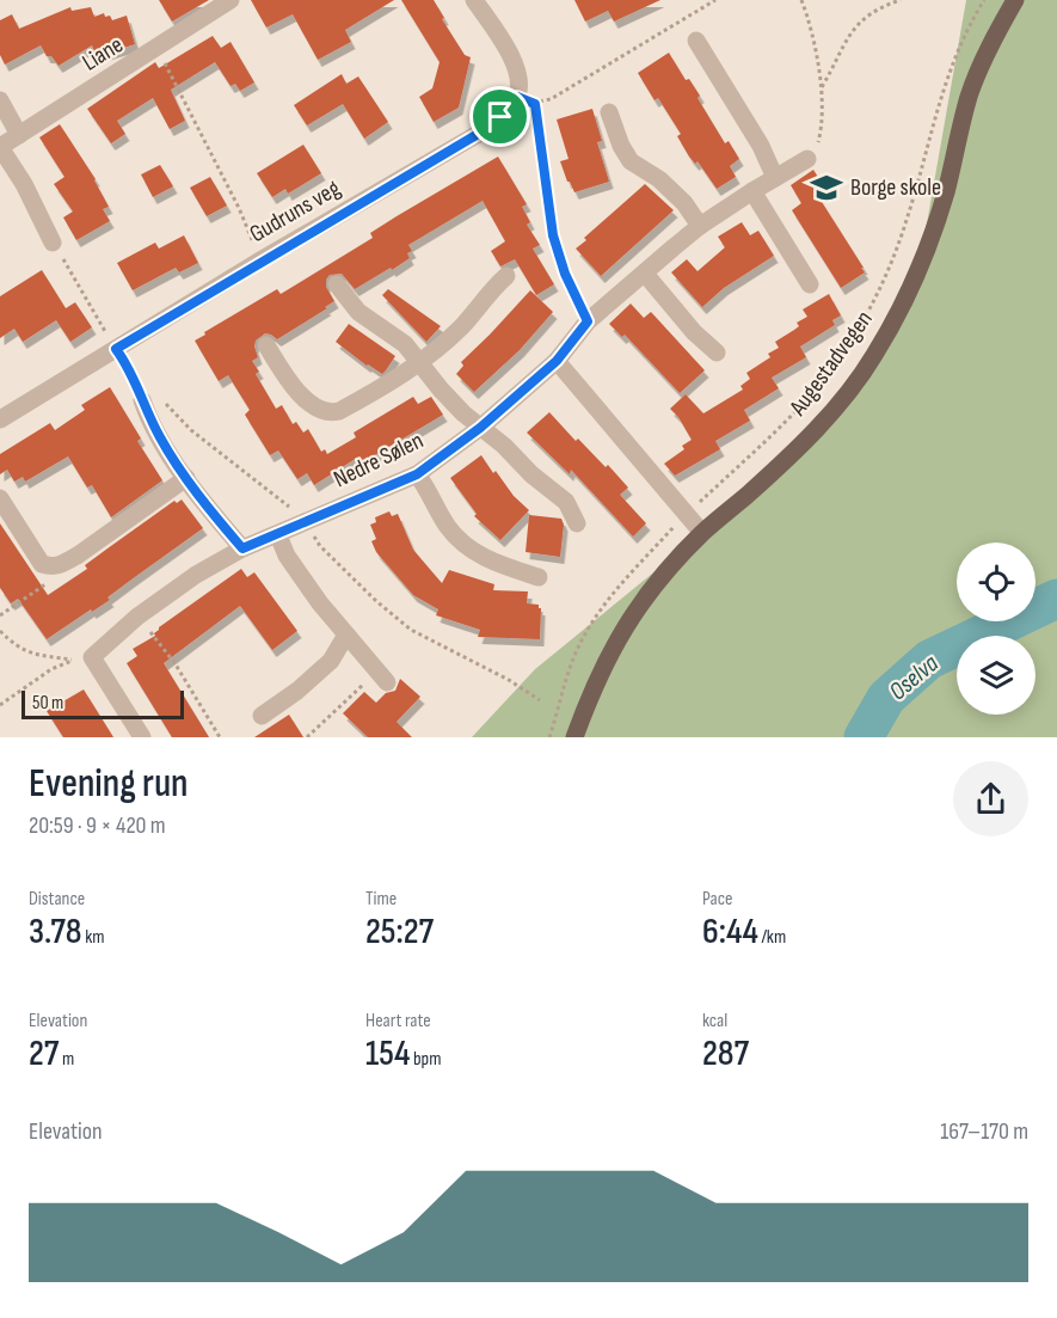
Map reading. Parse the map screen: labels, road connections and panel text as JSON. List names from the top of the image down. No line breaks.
{"streets":{"main road":["Augestadvegen"],"street":["Liane","Gudruns veg","Nedre Sølen"]},"water":["Oselva"],"places":{"school or university":["Borge skole"]},"scale_bar":"50 m","page":{"scale":"50 m","heading":["Evening run","20:59 · 9 × 420 m"],"stats":[["Distance","3.78 km"],["Time","25:27"],["Pace","6:44 /km"],["Elevation","27 m"],["Heart rate","154 bpm"],["kcal","287"]],"chart":["Elevation","167–170 m"]}}
